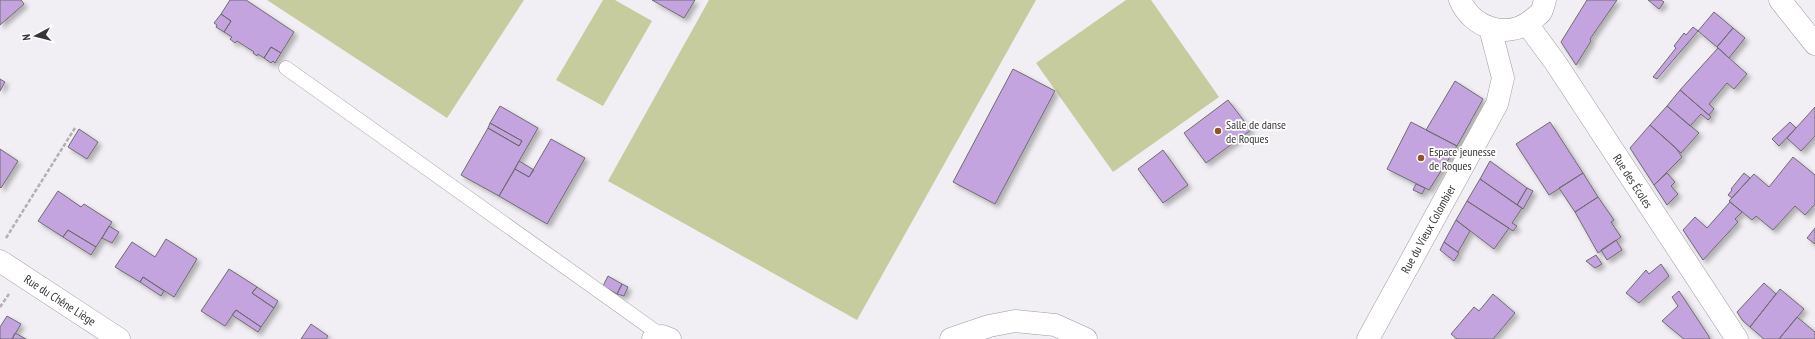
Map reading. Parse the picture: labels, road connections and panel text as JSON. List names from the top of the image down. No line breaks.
{"streets":{"street":["Rue des Écoles","Rue du Vieux Colombier","Rue du Chêne Liège"]},"places":["Salle de danse de Roques","Espace jeunesse de Roques"],"north":"left"}
